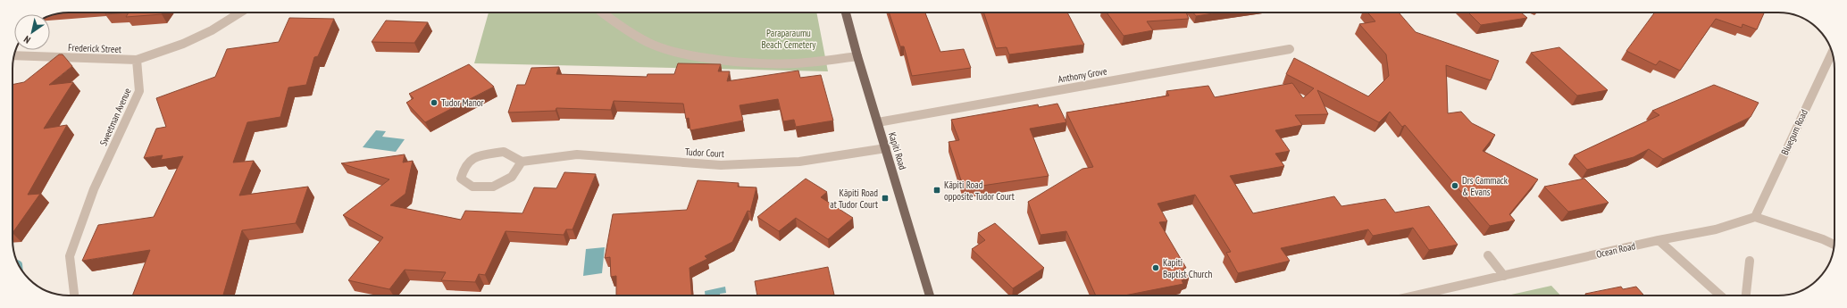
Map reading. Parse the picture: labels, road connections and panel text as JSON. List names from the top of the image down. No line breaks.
{"streets":{"main road":["Kapiti Road"],"street":["Frederick Street","Anthony Grove","Sweetman Avenue","Bluegum Road","Tudor Court","Ocean Road"]},"crossings":[["Frederick Street","Sweetman Avenue"],["Anthony Grove","Kapiti Road"],["Bluegum Road","Ocean Road"],["Kapiti Road","Tudor Court"]],"parks":["Paraparaumu Beach Cemetery"],"places":{"other":["Tudor Manor","Drs Cammack & Evans","Kapiti Baptist Church"],"transit":["Kāpiti Road opposite Tudor Court","Kāpiti Road at Tudor Court"]},"north":"bottom left"}
